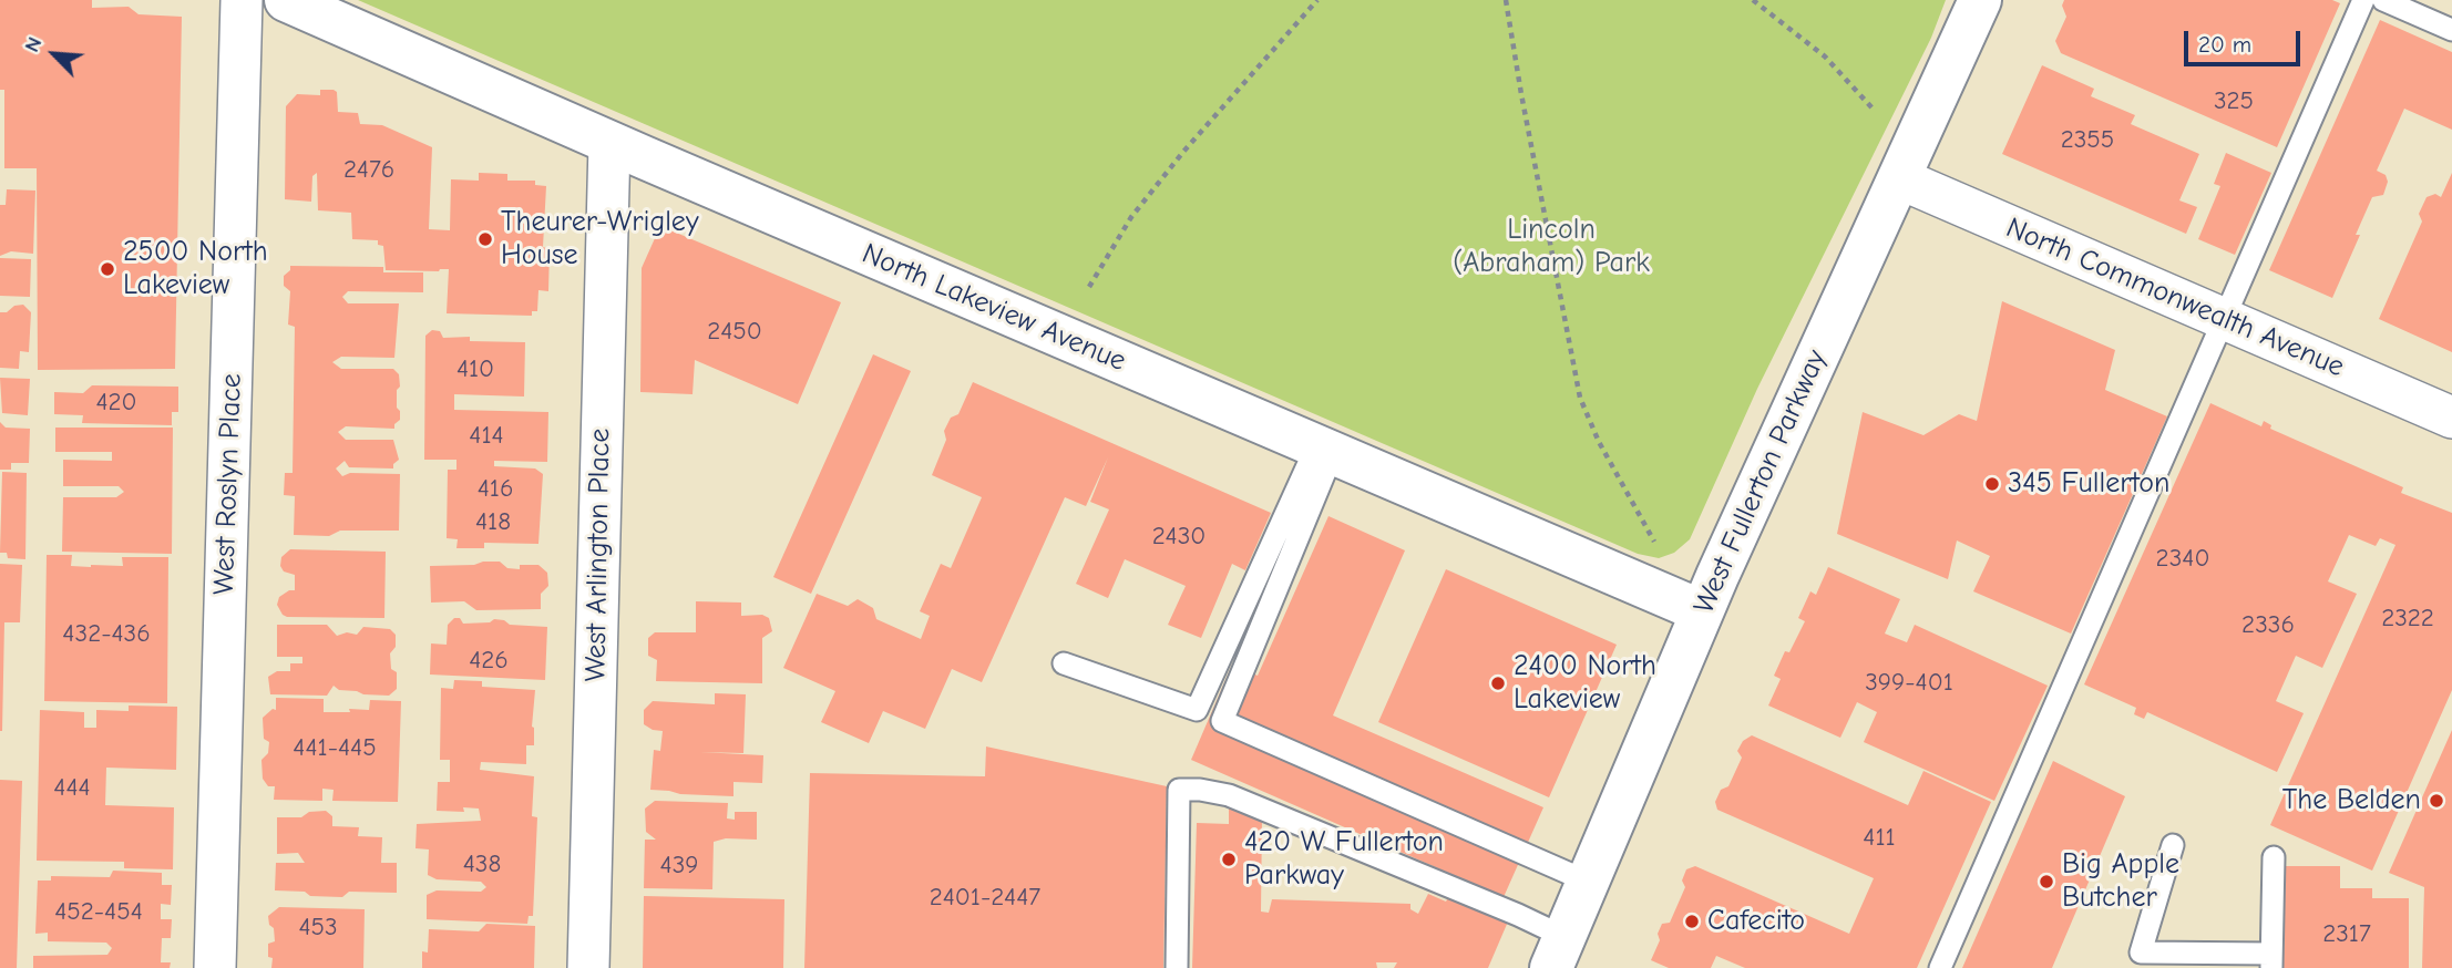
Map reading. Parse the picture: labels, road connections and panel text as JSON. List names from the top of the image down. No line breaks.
{"streets":{"main road":["North Lakeview Avenue","West Fullerton Parkway"],"street":["North Commonwealth Avenue","West Roslyn Place","West Arlington Place"]},"crossings":[["North Commonwealth Avenue","West Fullerton Parkway"],["North Lakeview Avenue","West Fullerton Parkway"],["North Lakeview Avenue","West Arlington Place"]],"parks":["Lincoln (Abraham) Park"],"places":["Theurer-Wrigley House","2500 North Lakeview","345 Fullerton","2400 North Lakeview","The Belden","420 W Fullerton Parkway","Big Apple Butcher","Cafecito"],"house_numbers":["325","2355","2476","2450","410","420","414","416","418","2430","2340","2322","2336","432-436","426","399-401","441-445","444","411","438","439","2401-2447","452-454","453","2317"],"scale_bar":"20 m","north":"top left"}
